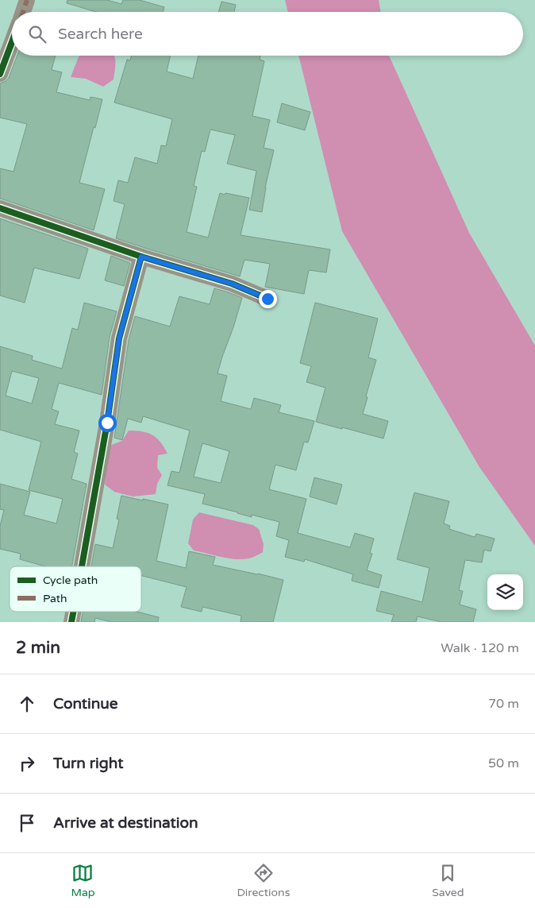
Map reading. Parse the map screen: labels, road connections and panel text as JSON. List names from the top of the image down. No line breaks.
{"legend":["Cycle path","Path"],"page":{"search":"Search here","heading":["2 min","Walk · 120 m"],"list":[["Continue","70 m"],["Turn right","50 m"],"Arrive at destination"],"nav":["Map","Directions","Saved"]}}
